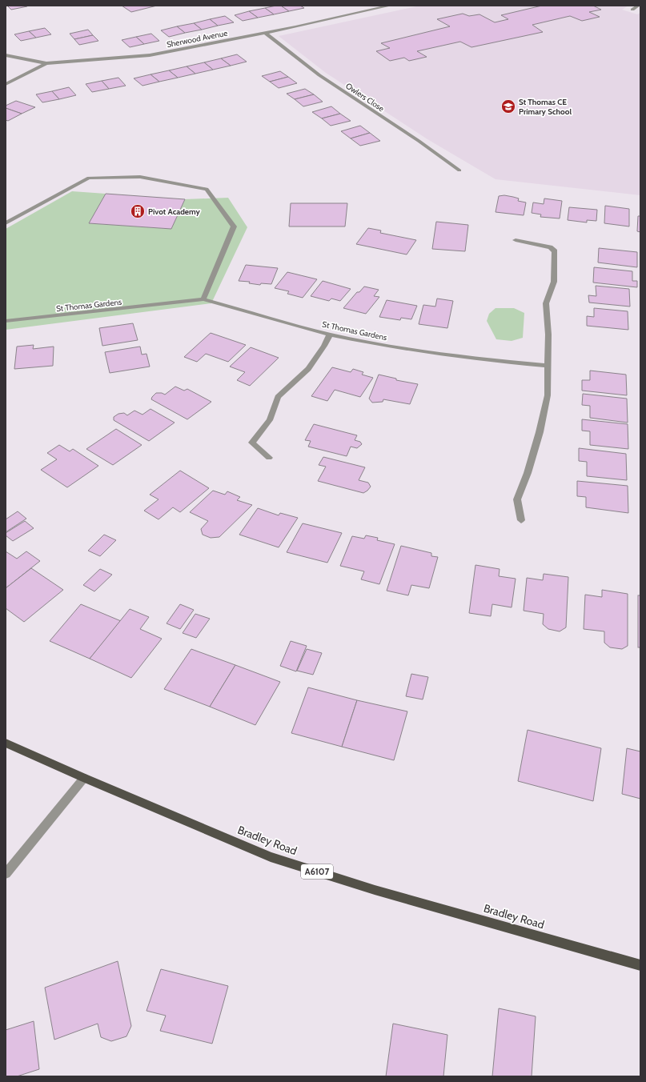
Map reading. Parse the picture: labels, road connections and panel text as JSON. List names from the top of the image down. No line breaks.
{"streets":{"main road":["Bradley Road","A6107"],"street":["Sherwood Avenue","Owlers Close","St Thomas Gardens"]},"crossings":[["Sherwood Avenue","Owlers Close"]],"places":{"school or university":["St Thomas CE Primary School"],"building":["Pivot Academy"]}}
